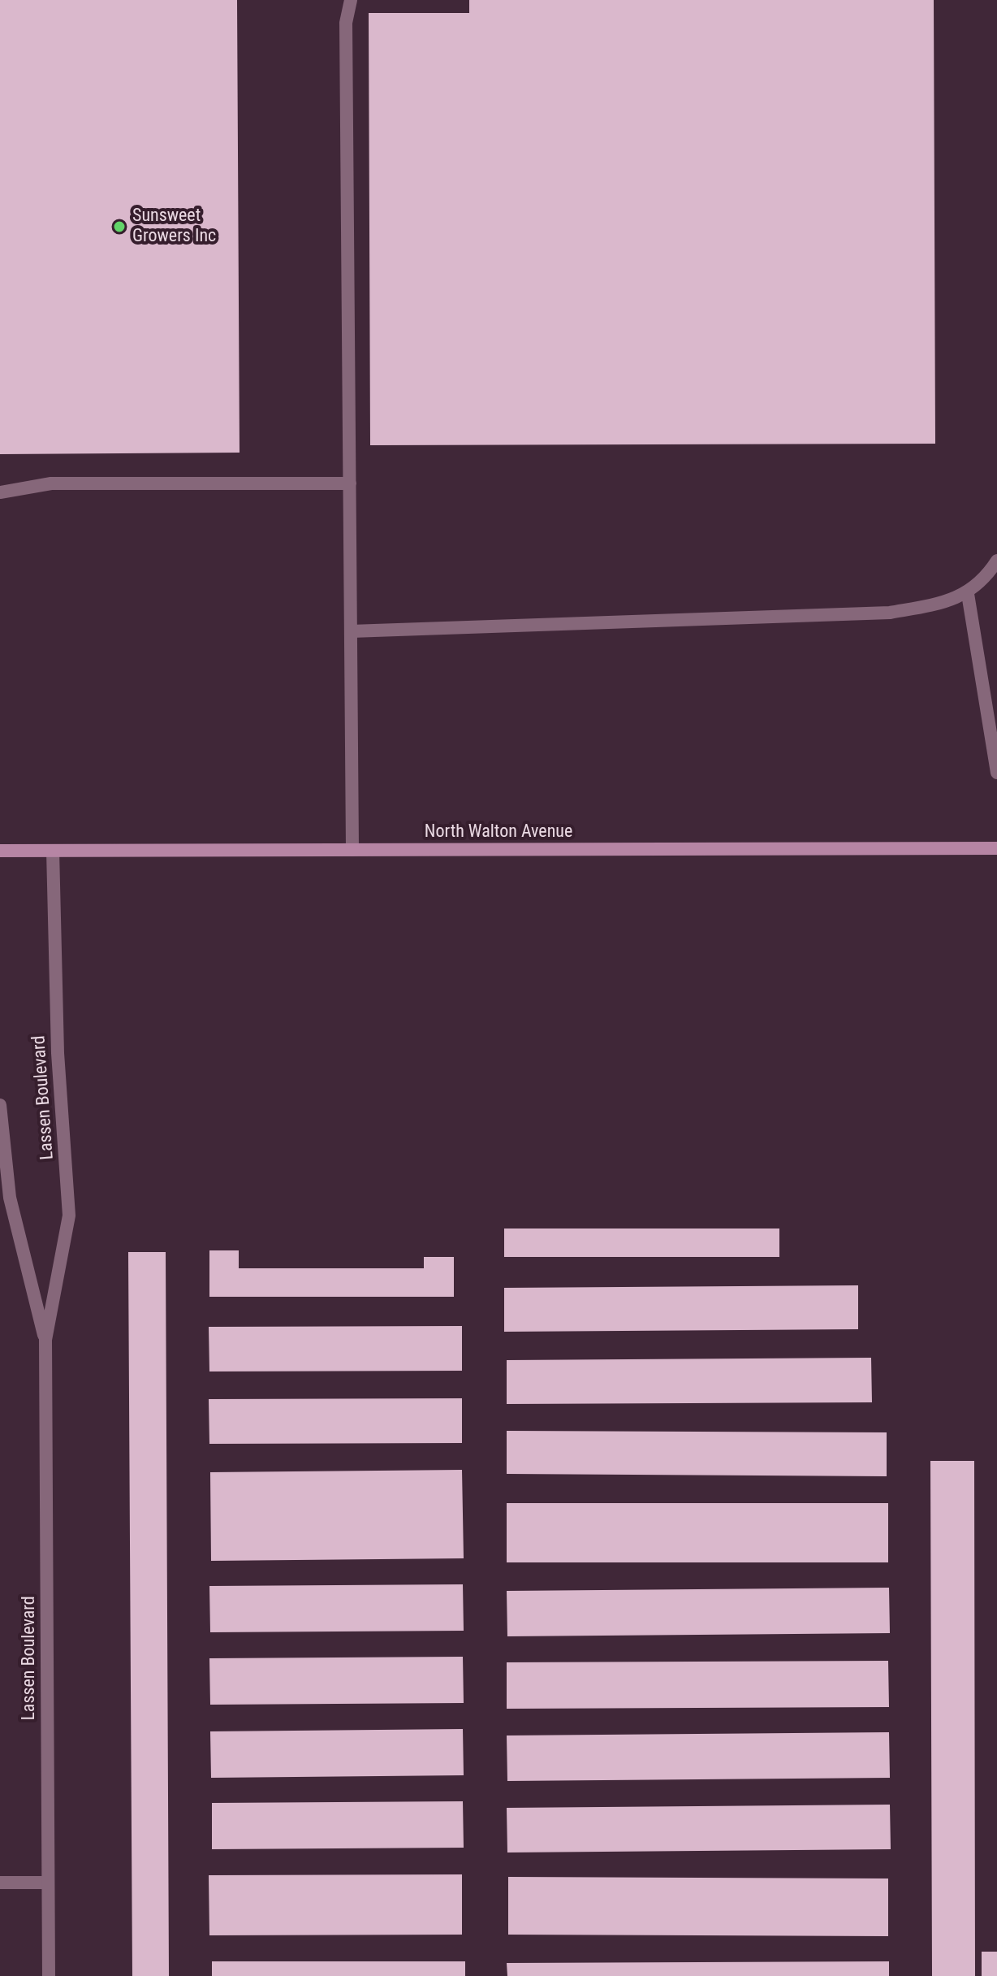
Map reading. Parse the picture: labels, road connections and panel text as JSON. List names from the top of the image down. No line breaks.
{"streets":{"main road":["North Walton Avenue"],"street":["Lassen Boulevard"]},"crossings":[["North Walton Avenue","Lassen Boulevard"]],"places":["Sunsweet Growers Inc"]}
